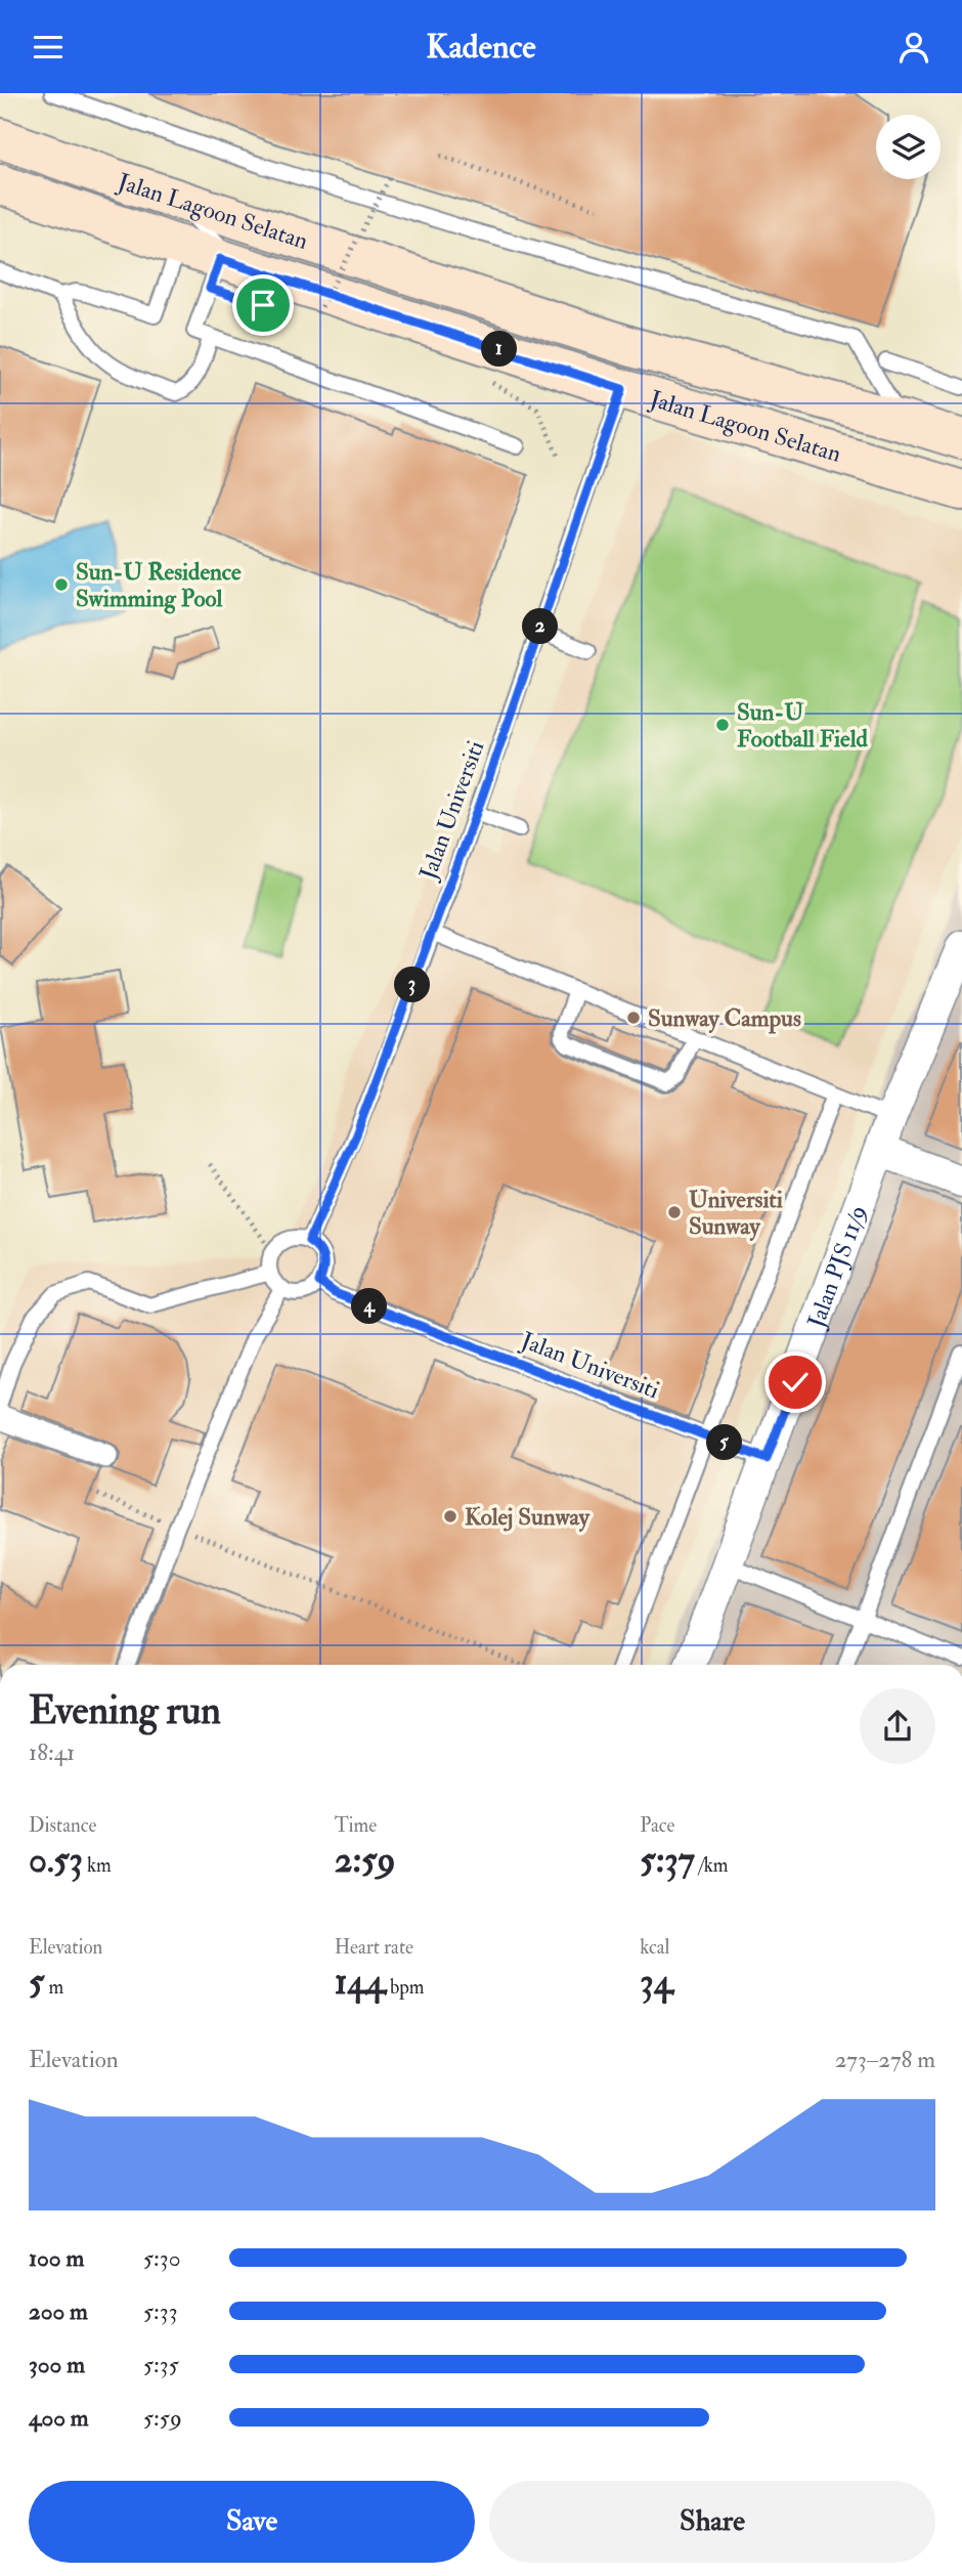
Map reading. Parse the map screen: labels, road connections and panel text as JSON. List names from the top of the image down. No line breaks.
{"streets":{"main road":["Jalan Lagoon Selatan"],"street":["Jalan PJS 11/9"],"lane":["Jalan Universiti"]},"crossings":[["Jalan Lagoon Selatan","Jalan Universiti"],["Jalan Universiti","Jalan PJS 11/9"]],"places":["Sun-U Residence Swimming Pool","Sun-U Football Field","Sunway Campus","Universiti Sunway","Kolej Sunway"],"page":{"header":"Kadence","pins":["1","2","3","4","5"],"heading":["Evening run","18:41"],"stats":[["Distance","0.53 km"],["Time","2:59"],["Pace","5:37 /km"],["Elevation","5 m"],["Heart rate","144 bpm"],["kcal","34"]],"chart":["Elevation","273–278 m"],"list":[{"name":"100 m","note":"5:30"},{"name":"200 m","note":"5:33"},{"name":"300 m","note":"5:35"},{"name":"400 m","note":"5:59"}],"buttons":["Save","Share"]}}
